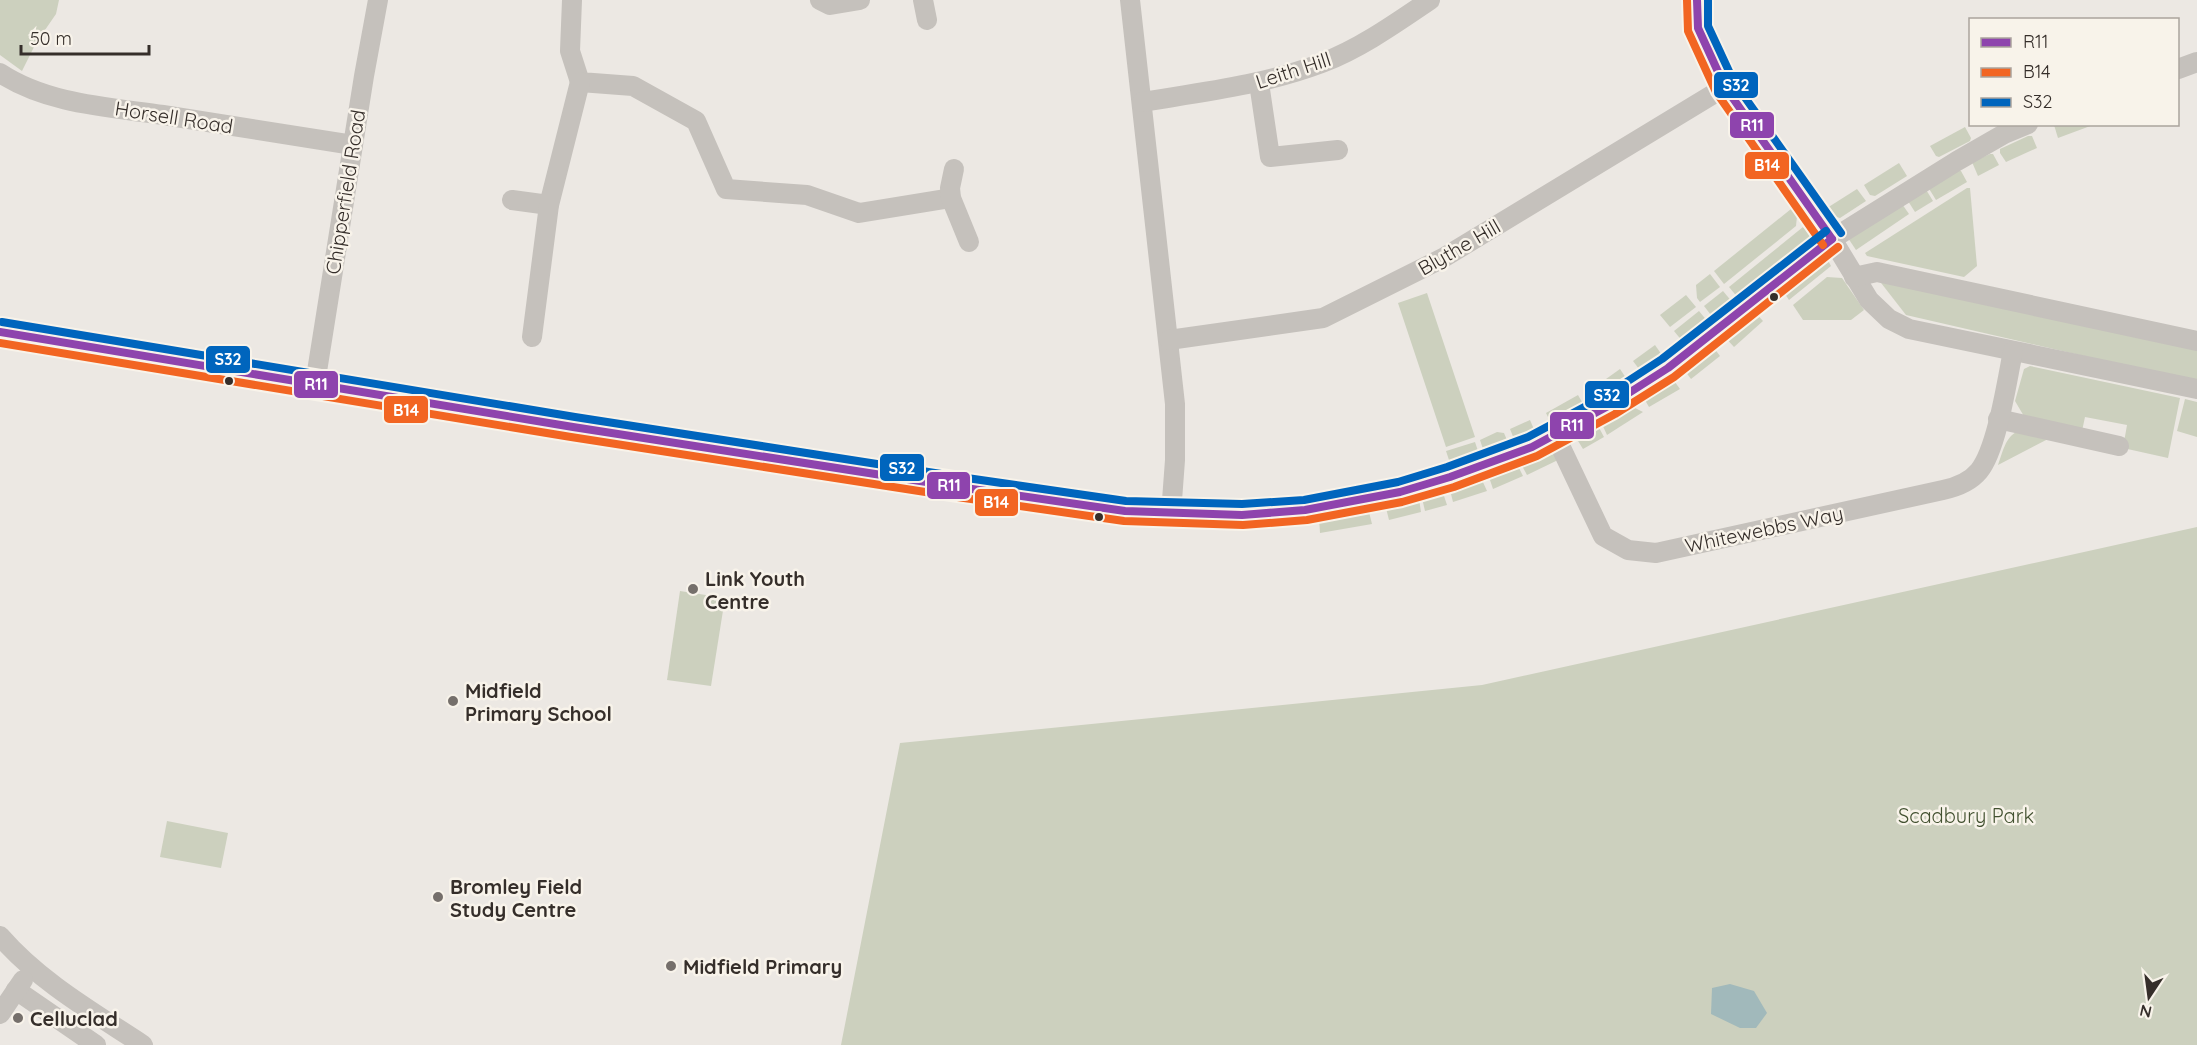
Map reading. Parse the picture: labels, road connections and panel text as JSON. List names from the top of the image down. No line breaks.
{"streets":{"street":["Leith Hill","Horsell Road","Chipperfield Road","Blythe Hill","Whitewebbs Way"]},"crossings":[["Horsell Road","Chipperfield Road"]],"parks":["Scadbury Park"],"places":["Link Youth Centre","Midfield Primary School","Bromley Field Study Centre","Midfield Primary","Celluclad"],"lines":["transit line R11","transit line B14","transit line S32"],"legend":["R11","B14","S32"],"scale_bar":"50 m","north":"bottom"}
